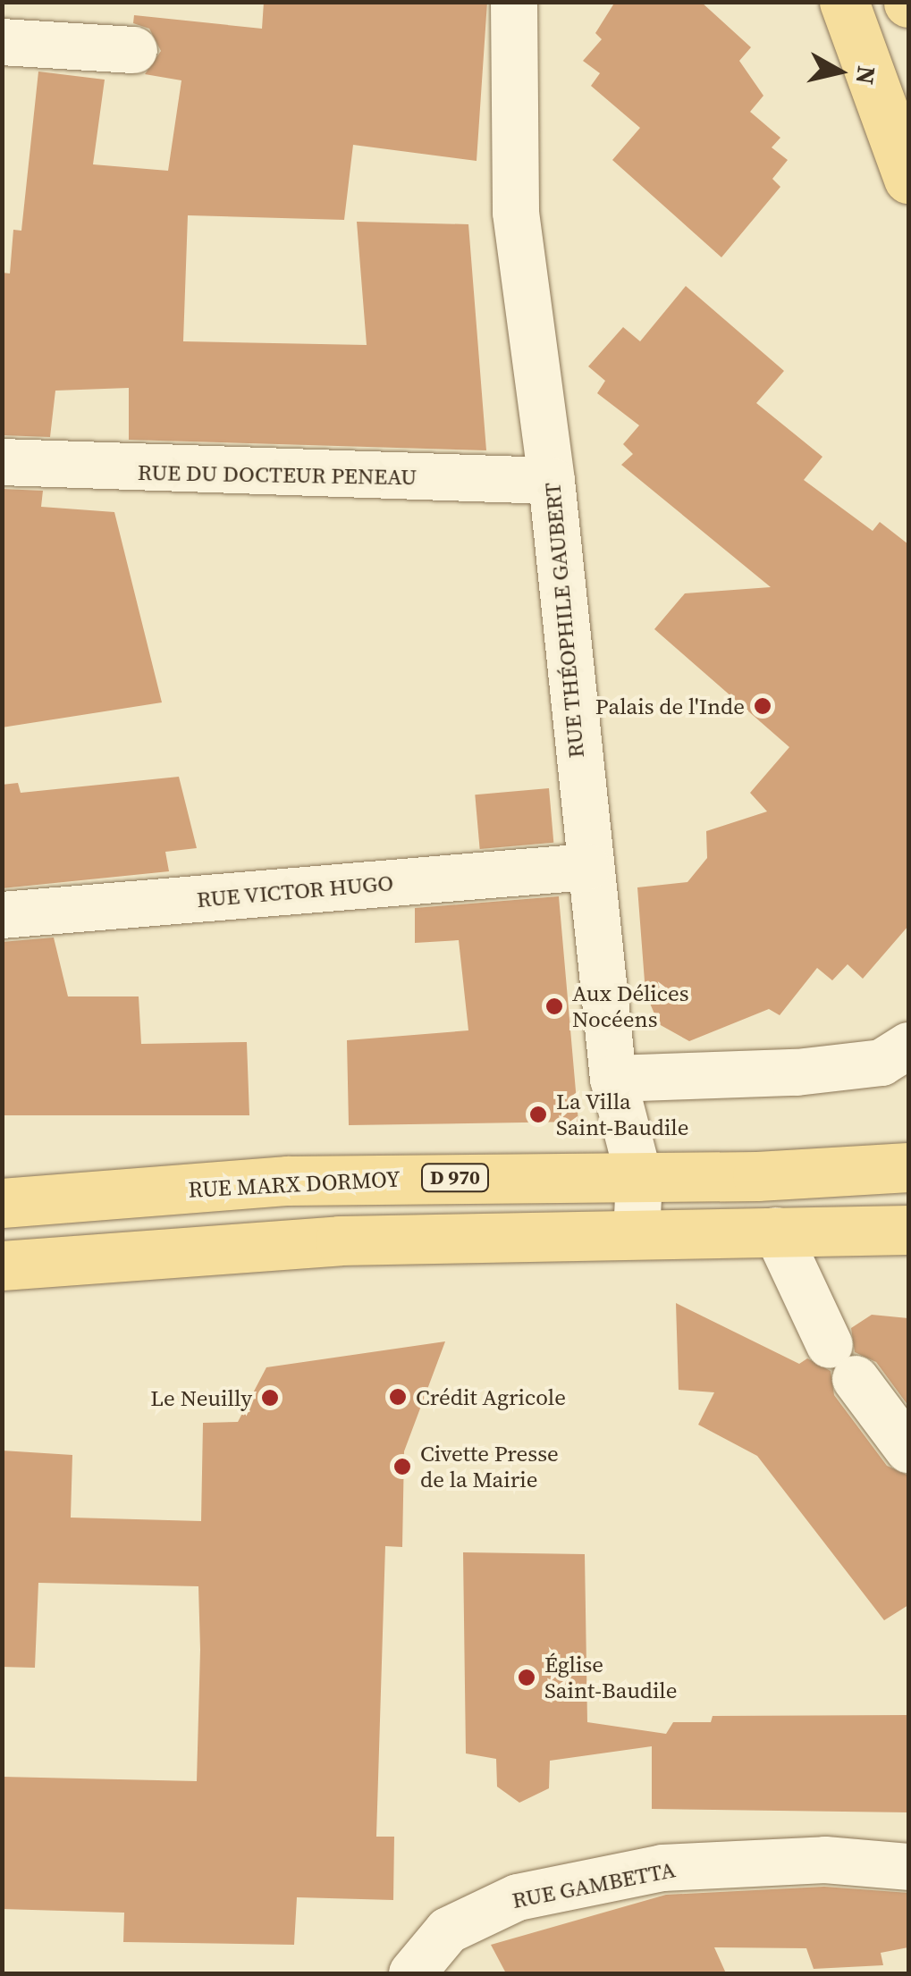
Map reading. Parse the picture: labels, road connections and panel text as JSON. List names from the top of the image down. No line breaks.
{"streets":{"main road":["D 970","RUE MARX DORMOY"],"street":["RUE DU DOCTEUR PENEAU","RUE THÉOPHILE GAUBERT","RUE VICTOR HUGO","RUE GAMBETTA"]},"crossings":[["RUE DU DOCTEUR PENEAU","RUE THÉOPHILE GAUBERT"],["RUE THÉOPHILE GAUBERT","RUE VICTOR HUGO"],["RUE THÉOPHILE GAUBERT","RUE MARX DORMOY"]],"places":["Palais de l'Inde","Aux Délices Nocéens","La Villa Saint-Baudile","Crédit Agricole","Le Neuilly","Civette Presse de la Mairie","Église Saint-Baudile"],"north":"right"}
